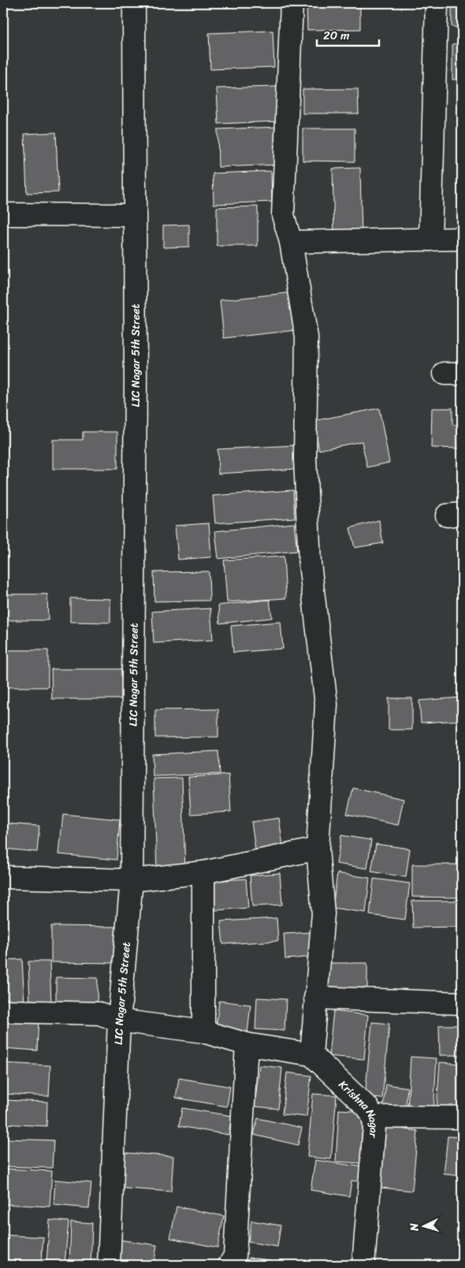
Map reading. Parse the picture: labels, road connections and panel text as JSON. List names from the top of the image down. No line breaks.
{"streets":{"street":["LIC Nagar 5th Street","Krishna Nagar"]},"scale_bar":"20 m","north":"left"}
